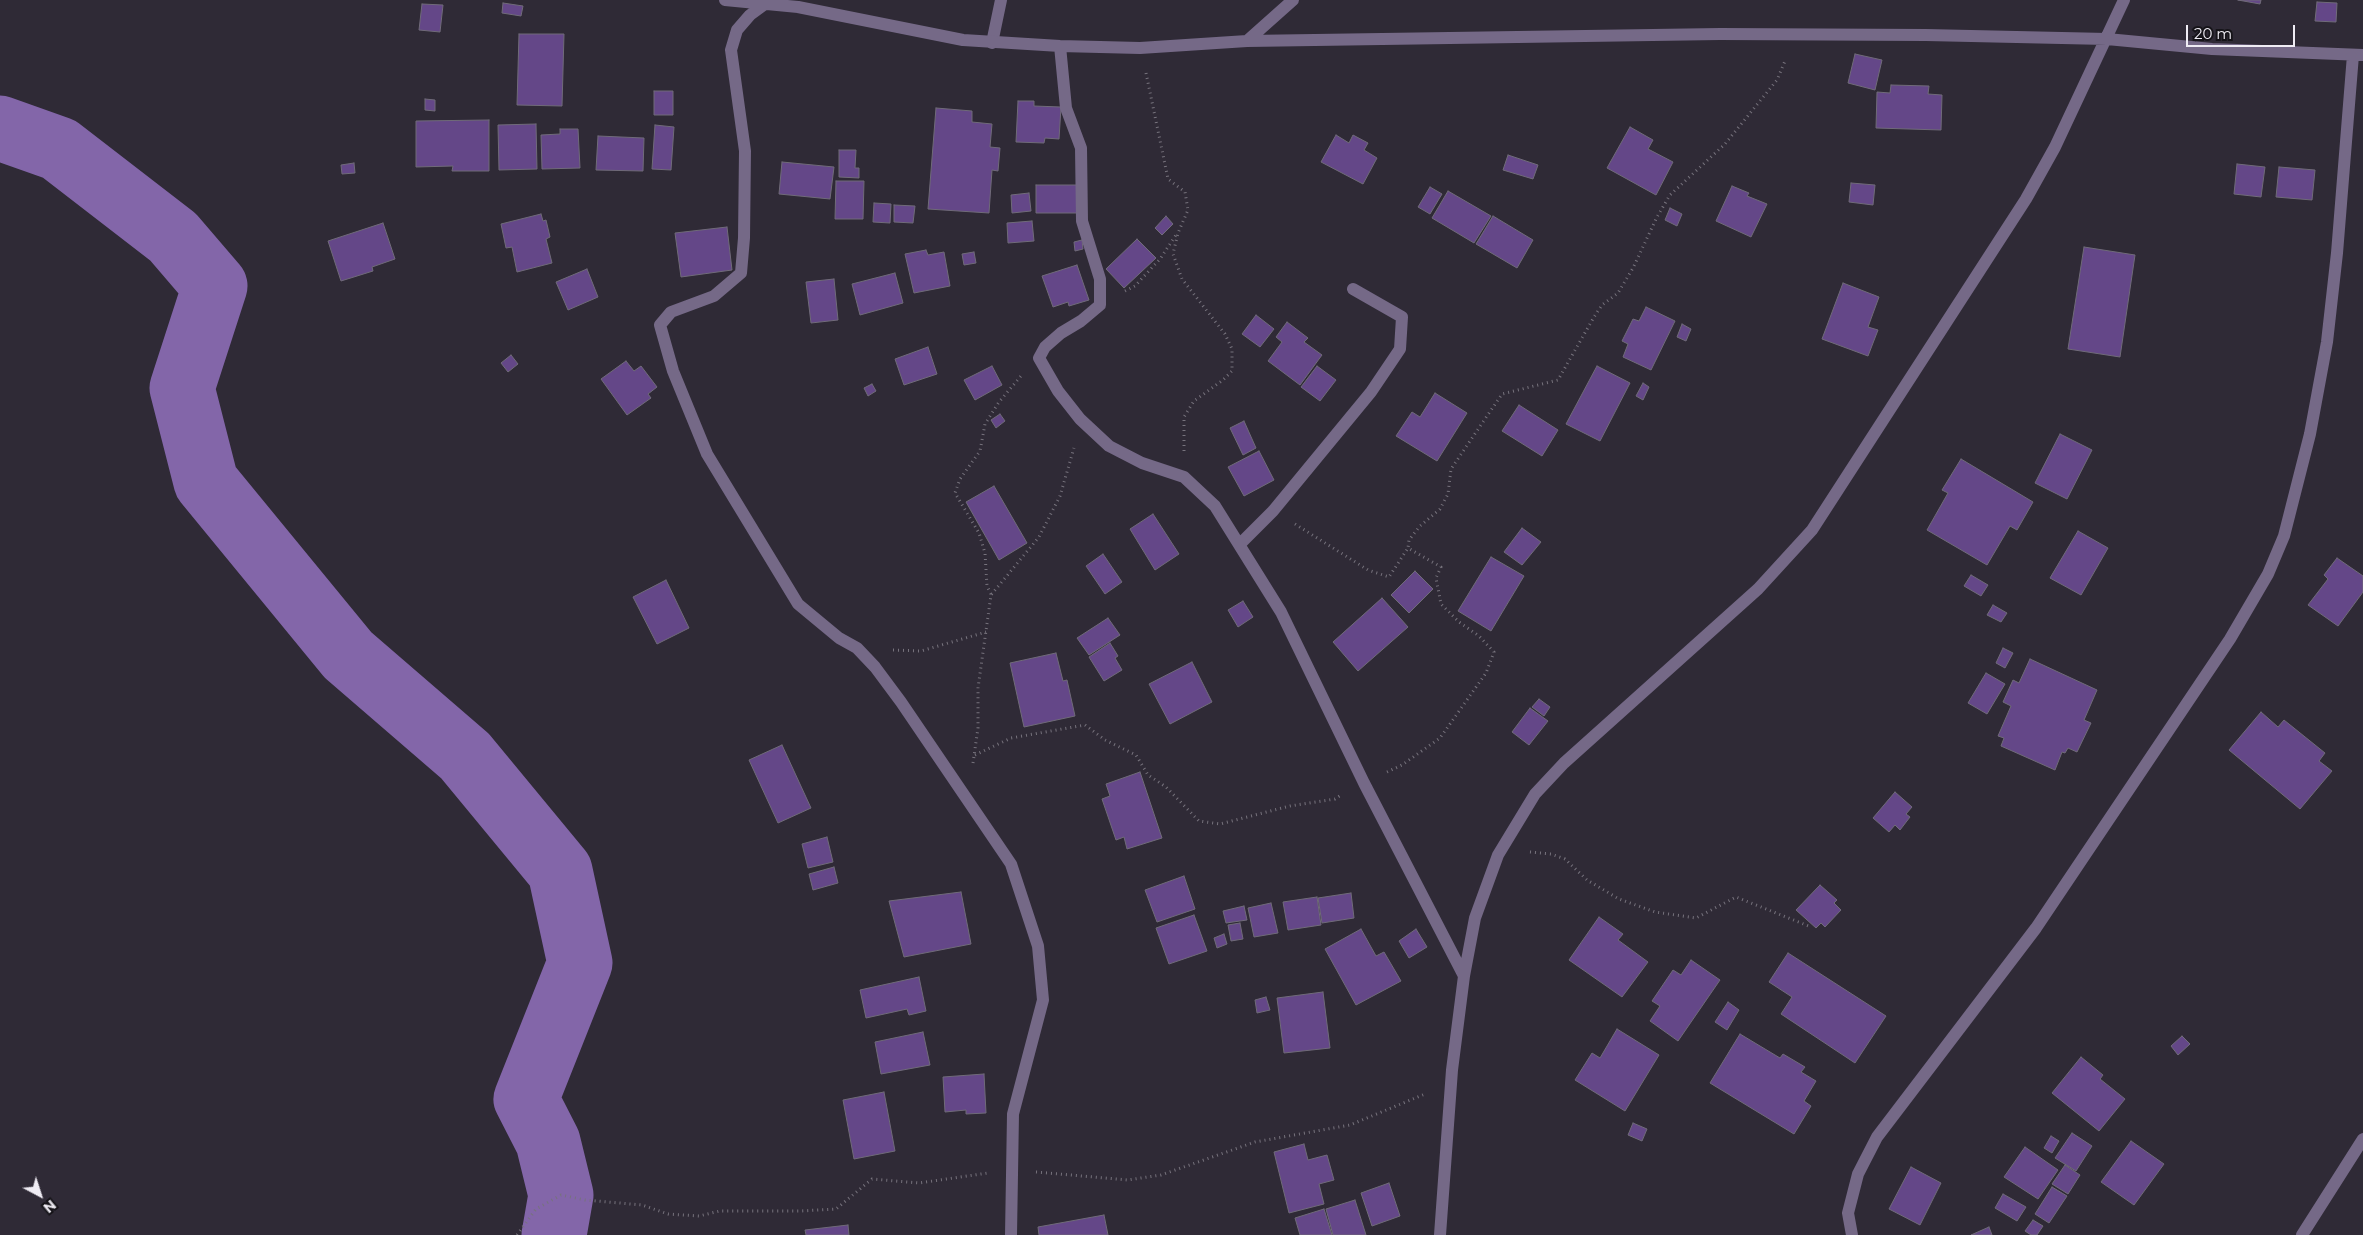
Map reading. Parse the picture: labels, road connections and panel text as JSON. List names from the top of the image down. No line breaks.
{"scale_bar":"20 m","north":"bottom right"}
